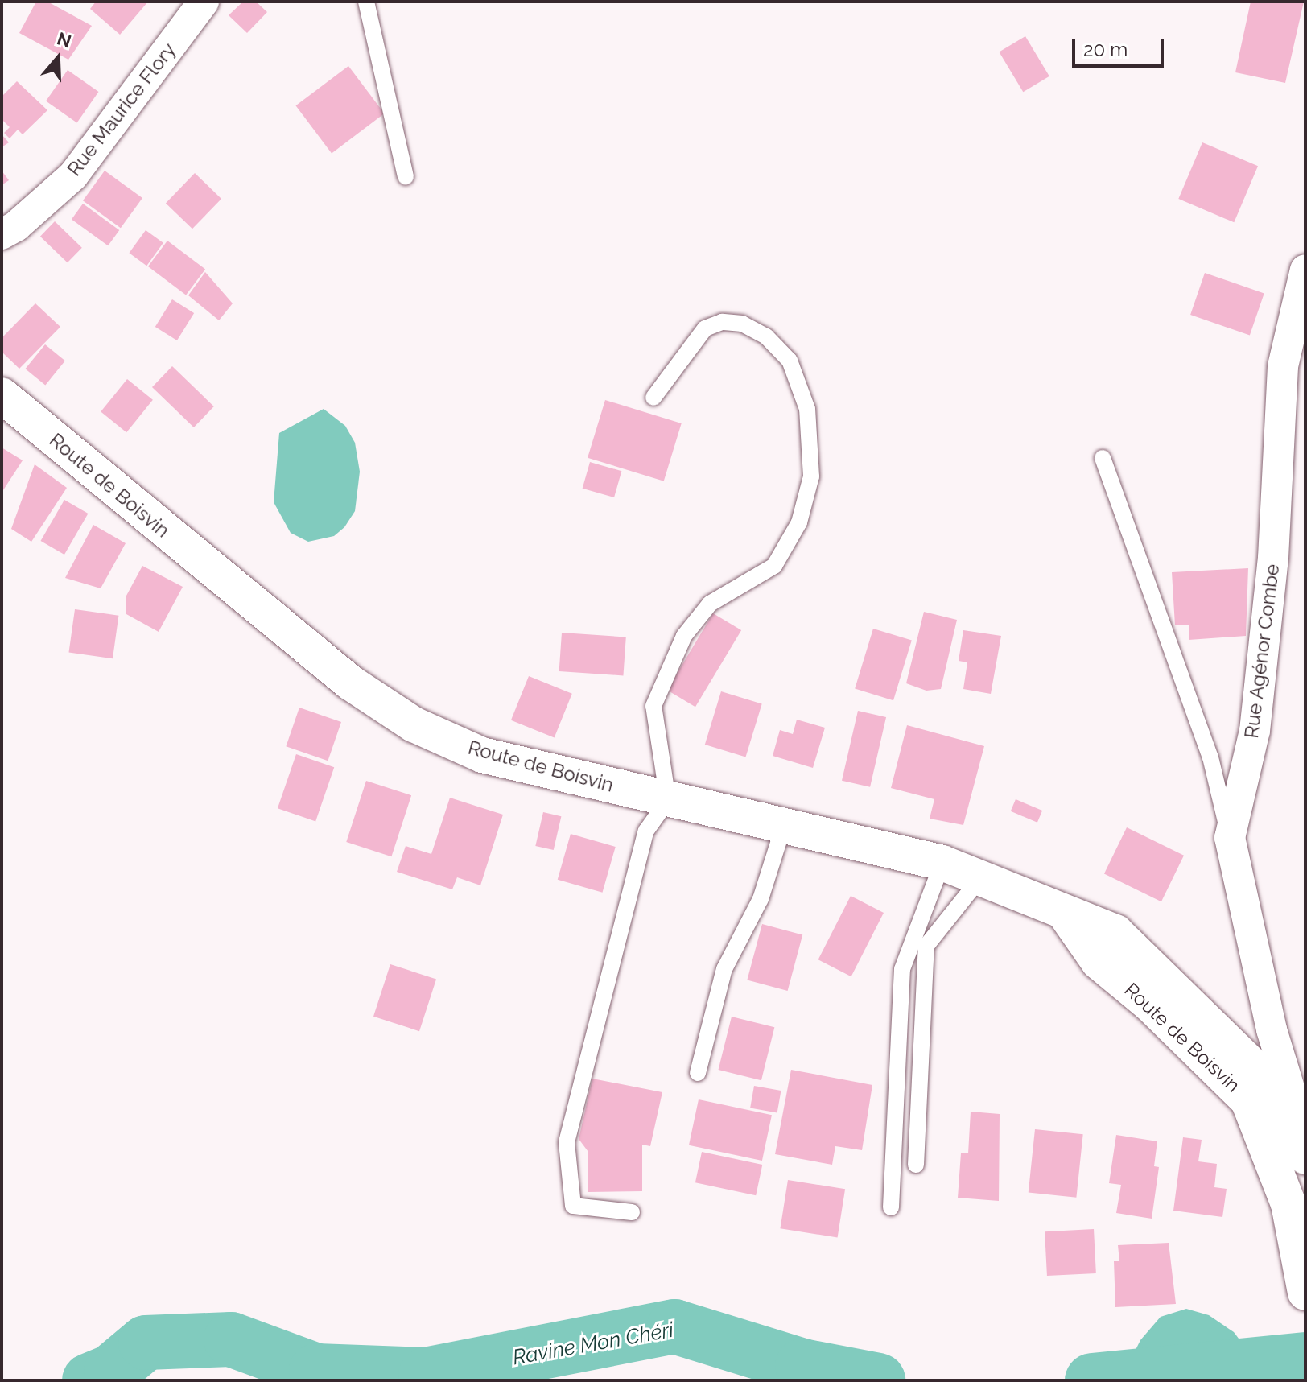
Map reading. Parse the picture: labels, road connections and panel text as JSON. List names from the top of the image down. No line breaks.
{"streets":{"main road":["Route de Boisvin"],"street":["Rue Maurice Flory","Rue Agénor Combe"]},"crossings":[["Route de Boisvin","Rue Agénor Combe"]],"water":["Ravine Mon Chéri"],"scale_bar":"20 m","north":"top"}
